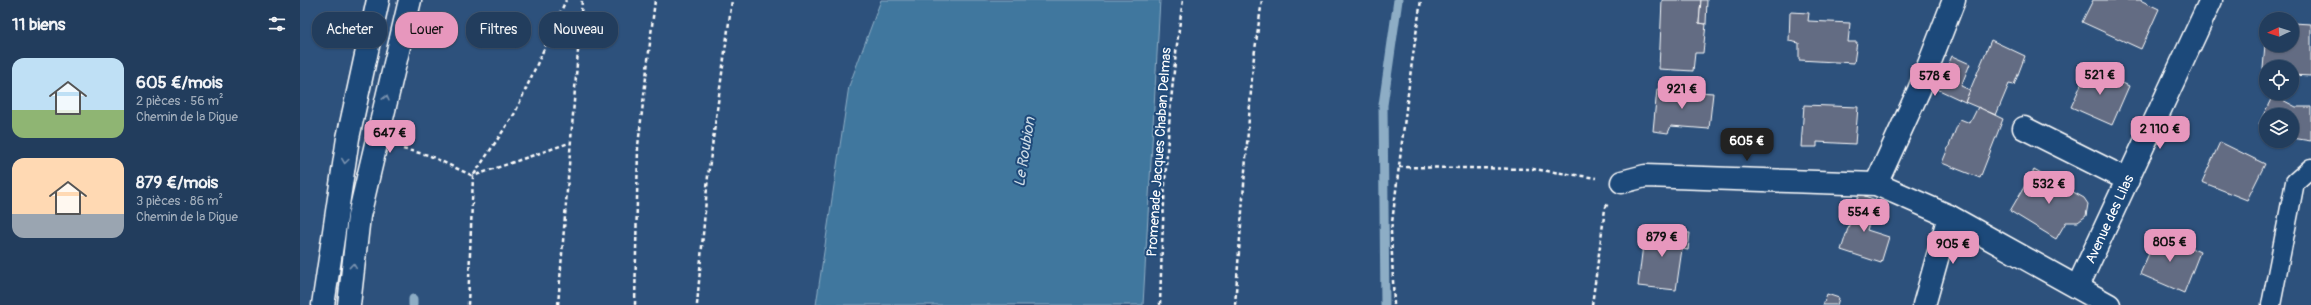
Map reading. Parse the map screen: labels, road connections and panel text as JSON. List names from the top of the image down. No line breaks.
{"streets":{"street":["Avenue des Lilas"],"path":["Promenade Jacques Chaban Delmas"]},"water":["Le Roubion"],"north":"left","page":{"heading":"11 biens","chip":["Acheter","Louer","Filtres","Nouveau"],"list":[{"name":"605 €/mois","note":"2 pièces · 56 m² · Chemin de la Digue"},{"name":"879 €/mois","note":"3 pièces · 86 m² · Chemin de la Digue"}],"price":["521 €","578 €","921 €","2 110 €","647 €","605 €","532 €","554 €","879 €","805 €","905 €"]}}
